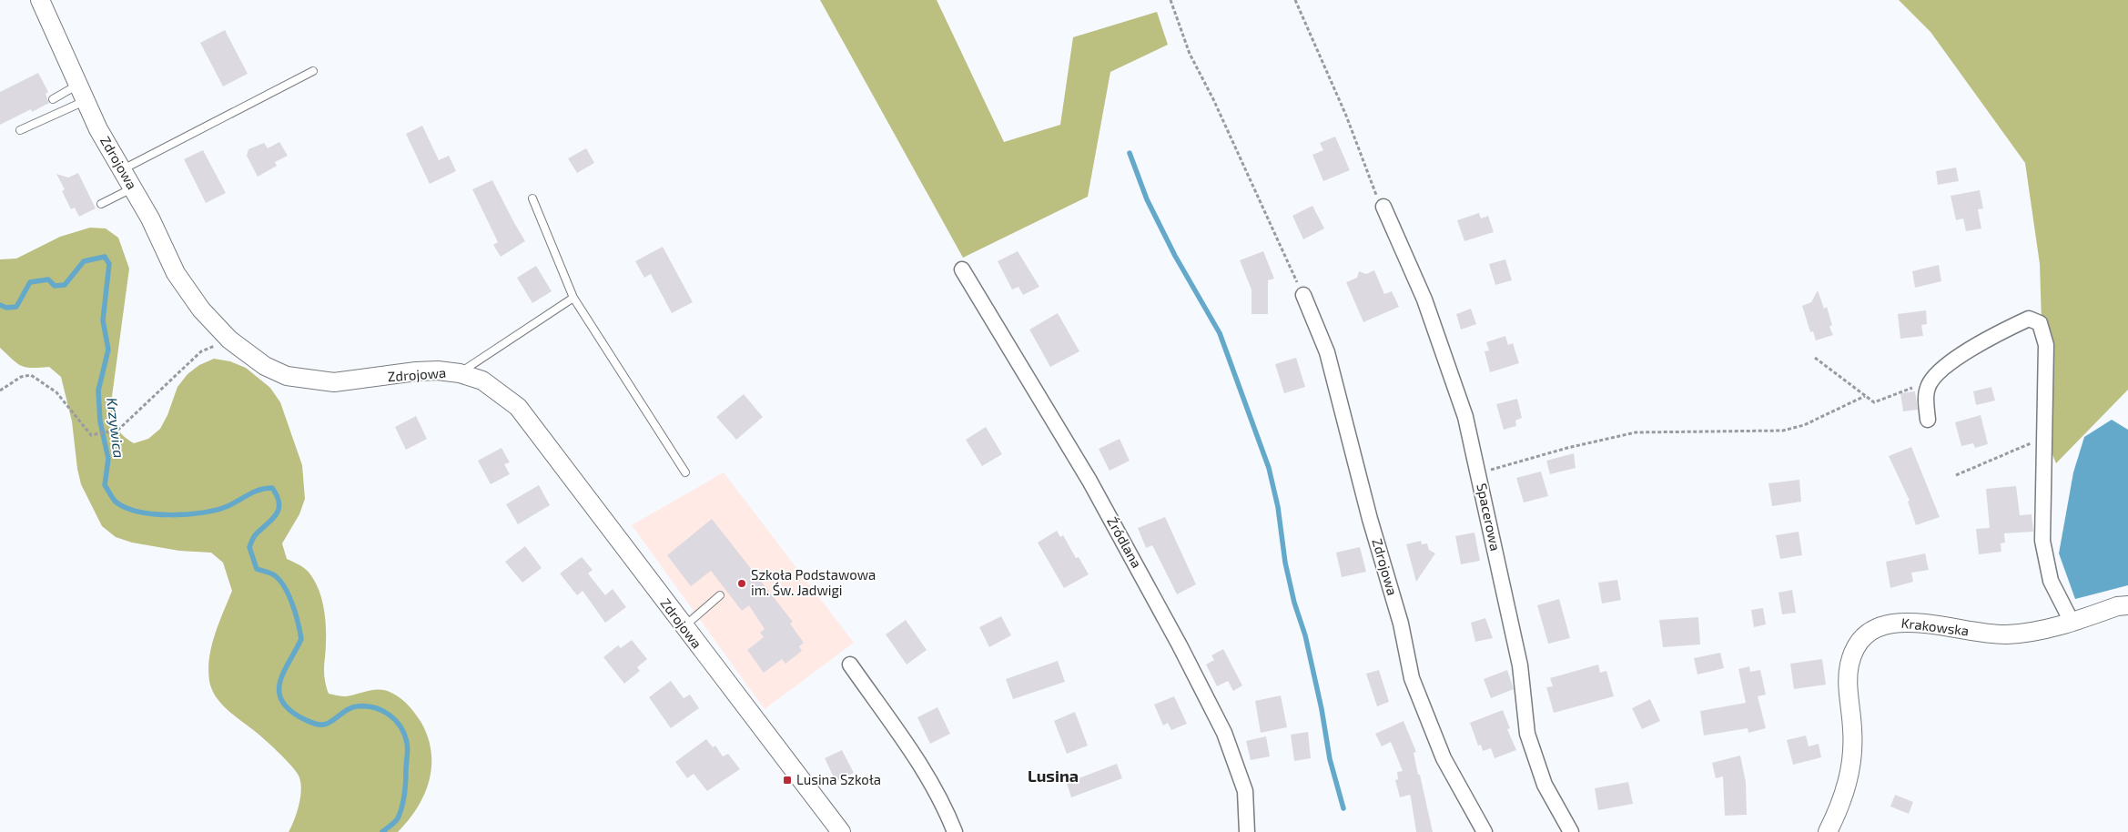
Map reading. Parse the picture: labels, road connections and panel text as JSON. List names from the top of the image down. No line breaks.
{"streets":{"street":["Zdrojowa","Spacerowa","Źródlana","Krakowska"]},"districts":["Lusina"],"water":["Krzywica"],"places":{"other":["Szkoła Podstawowa im. Św. Jadwigi"],"transit":["Lusina Szkoła"]}}
